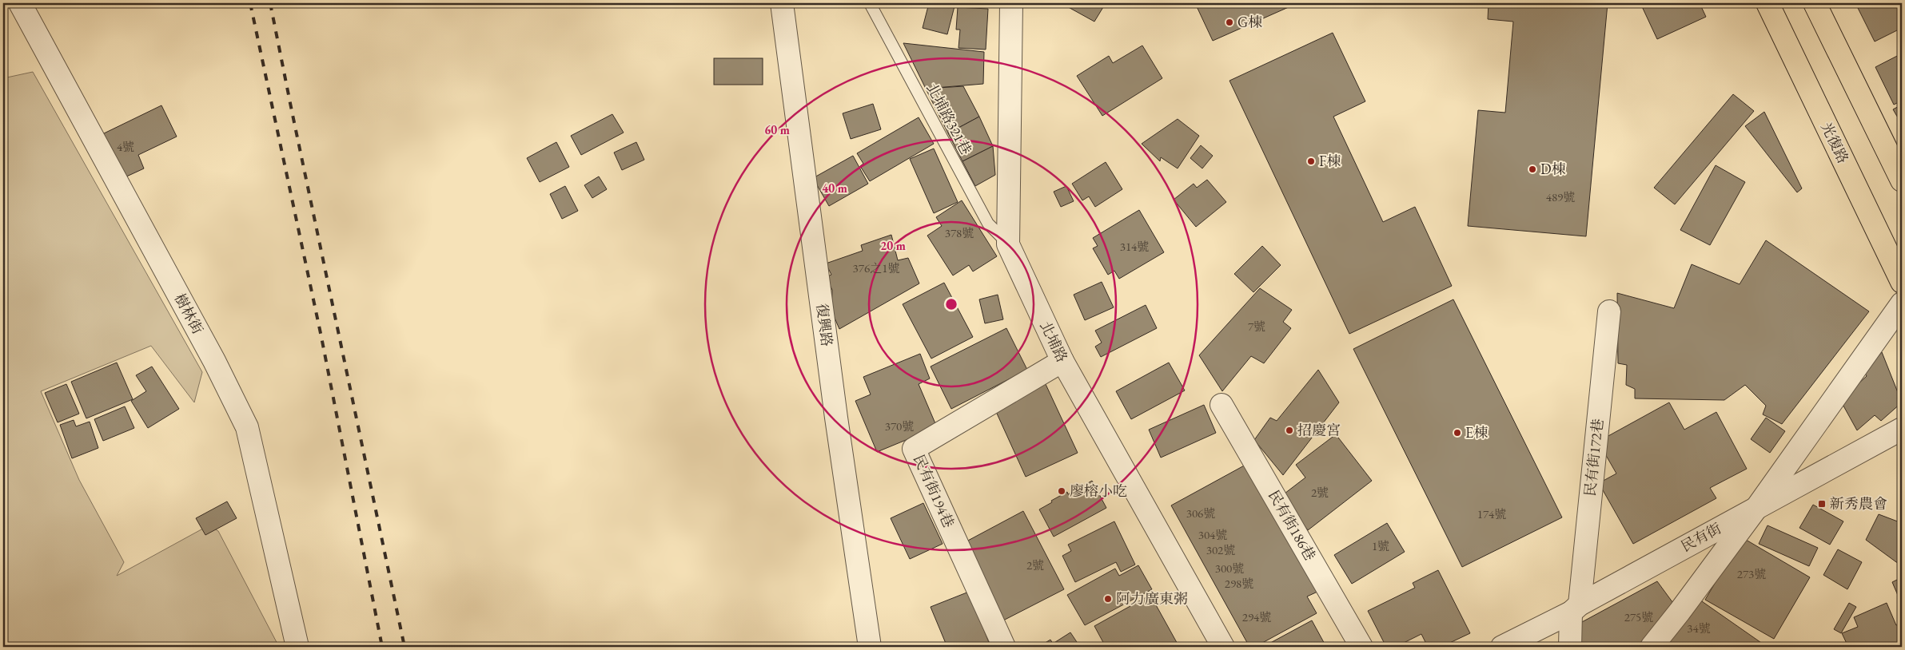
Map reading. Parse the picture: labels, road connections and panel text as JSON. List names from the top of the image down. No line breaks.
{"streets":{"main road":["光復路"],"street":["樹林街","復興路","北埔路","民有街172巷","民有街194巷","民有街186巷","民有街"],"lane":["北埔路321巷"]},"crossings":[["北埔路321巷","北埔路"],["北埔路","民有街194巷"],["民有街172巷","民有街"]],"places":{"other":["G棟","F棟","D棟","招慶宮","E棟","廖榕小吃","阿力廣東粥"],"transit":["新秀農會"]},"house_numbers":["4號","489號","378號","314號","376之1號","7號","370號","2號","306號","174號","304號","1號","302號","2號","300號","273號","298號","294號","275號","34號"],"rings":["60 m","40 m","20 m"]}
